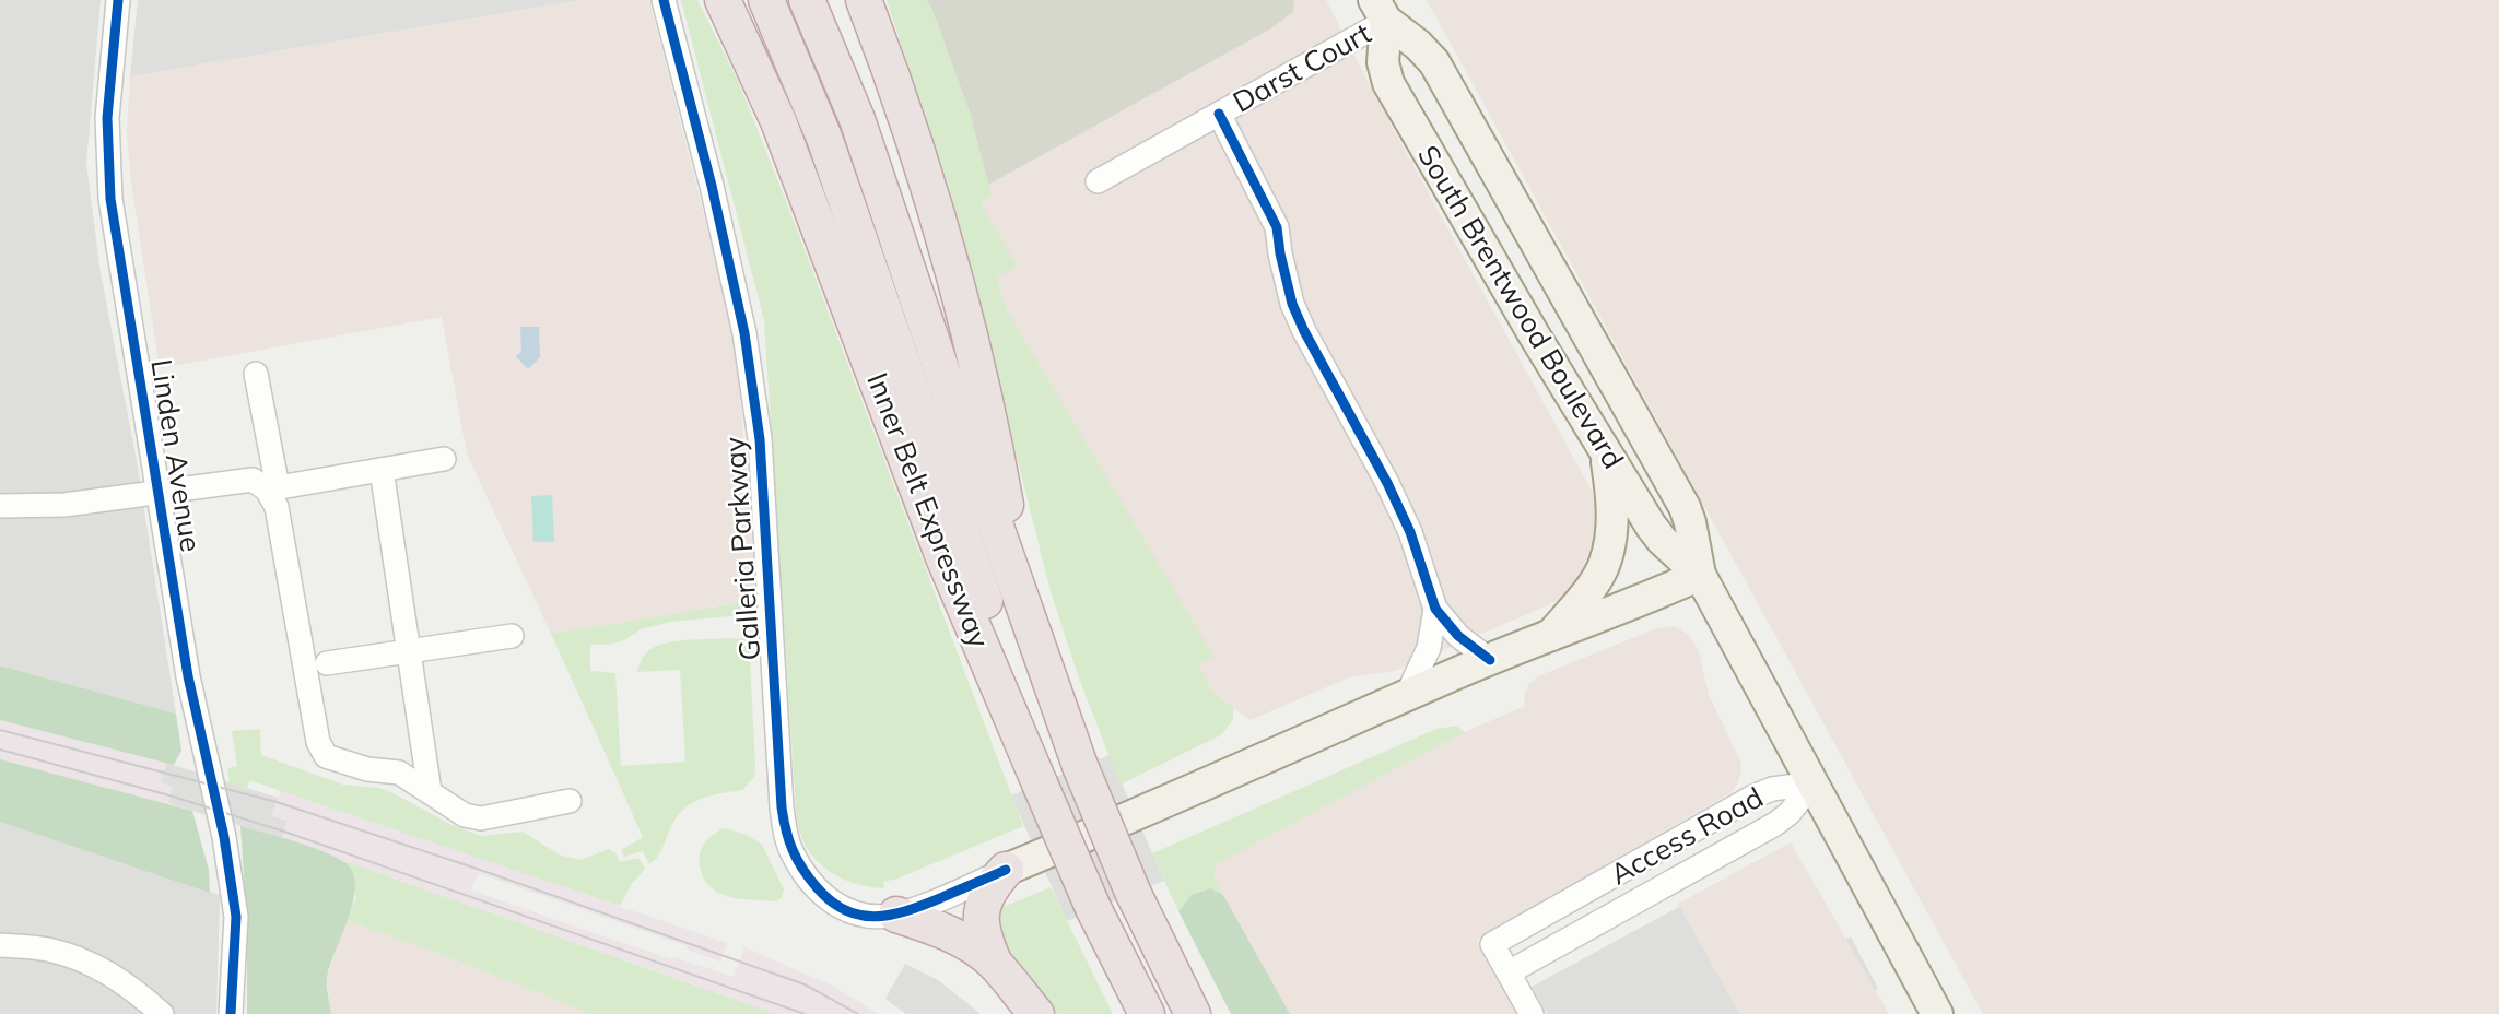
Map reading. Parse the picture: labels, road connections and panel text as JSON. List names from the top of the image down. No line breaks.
{"streets":{"highway":["Inner Belt Expressway"],"main road":["South Brentwood Boulevard","Galleria Parkway"],"street":["Darst Court","Linden Avenue","Access Road"]},"crossings":[["Darst Court","South Brentwood Boulevard"],["South Brentwood Boulevard","Galleria Parkway"],["South Brentwood Boulevard","Access Road"]]}
